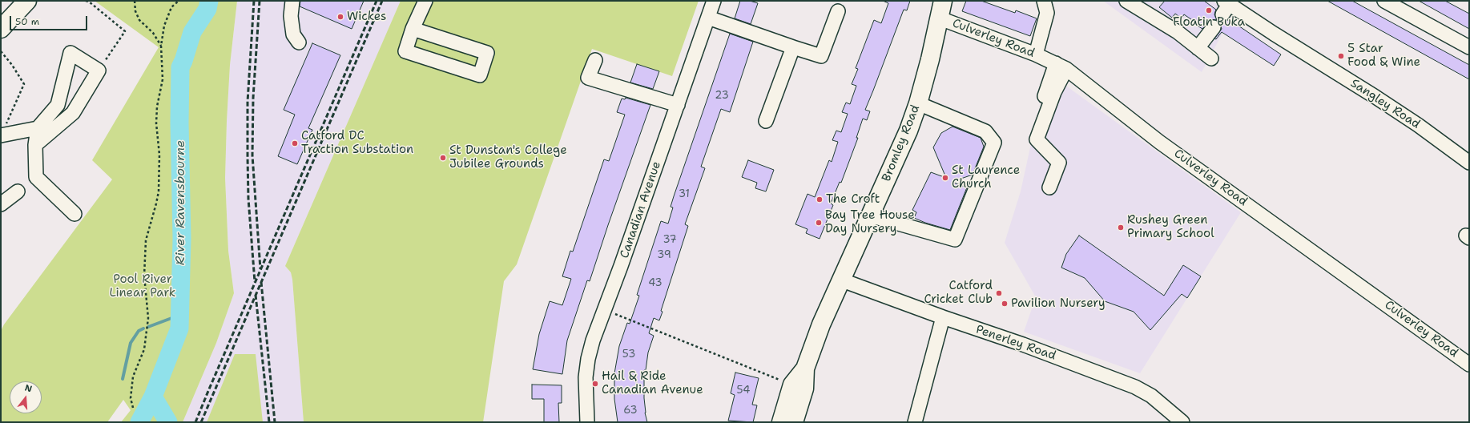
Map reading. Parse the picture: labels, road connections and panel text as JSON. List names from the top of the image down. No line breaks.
{"streets":{"main road":["Bromley Road"],"street":["Culverley Road","Sangley Road","Canadian Avenue","Penerley Road"]},"crossings":[["Culverley Road","Bromley Road"],["Bromley Road","Penerley Road"]],"water":["River Ravensbourne"],"parks":["Pool River Linear Park"],"places":["Floatin Buka","Wickes","5 Star Food & Wine","Catford DC Traction Substation","St Dunstan's College Jubilee Grounds","St Laurence Church","The Croft","Bay Tree House Day Nursery","Rushey Green Primary School","Catford Cricket Club","Pavilion Nursery","Hail & Ride Canadian Avenue"],"house_numbers":["23","31","37","39","43","53","54","63"],"scale_bar":"50 m","north":"top"}
